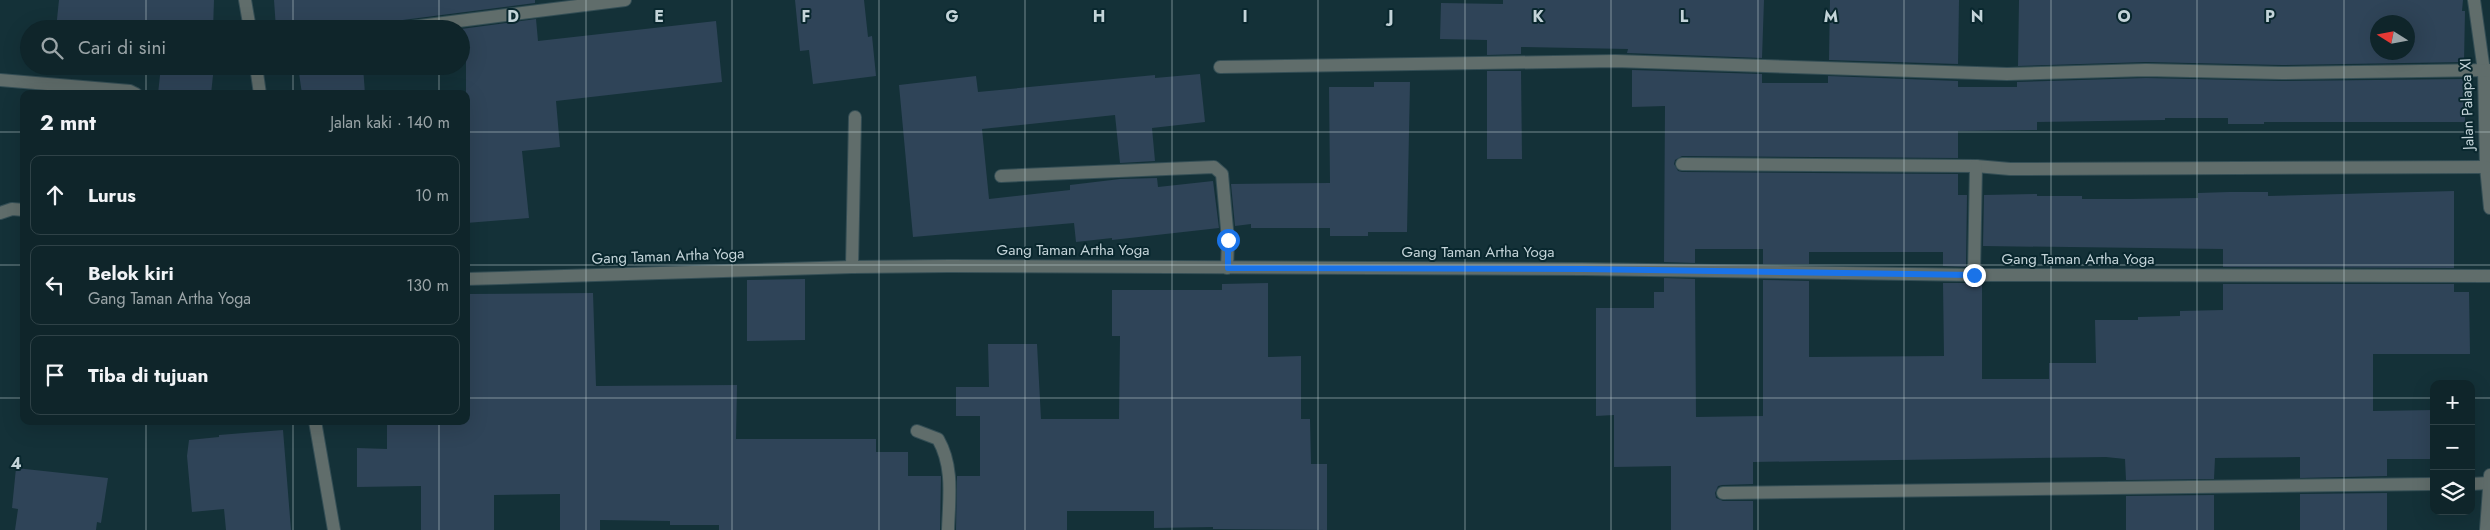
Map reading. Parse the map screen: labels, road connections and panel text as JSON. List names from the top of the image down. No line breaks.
{"streets":{"street":["Jalan Palapa XI","Gang Taman Artha Yoga"]},"north":"left","page":{"search":"Cari di sini","heading":["2 mnt","Jalan kaki · 140 m"],"list":[["Lurus","10 m"],["Belok kiri","Gang Taman Artha Yoga","130 m"],"Tiba di tujuan"],"map_buttons":["+","−"]},"grid":{"columns":["D","E","F","G","H","I","J","K","L","M","N","O","P"],"rows":["4"]}}
